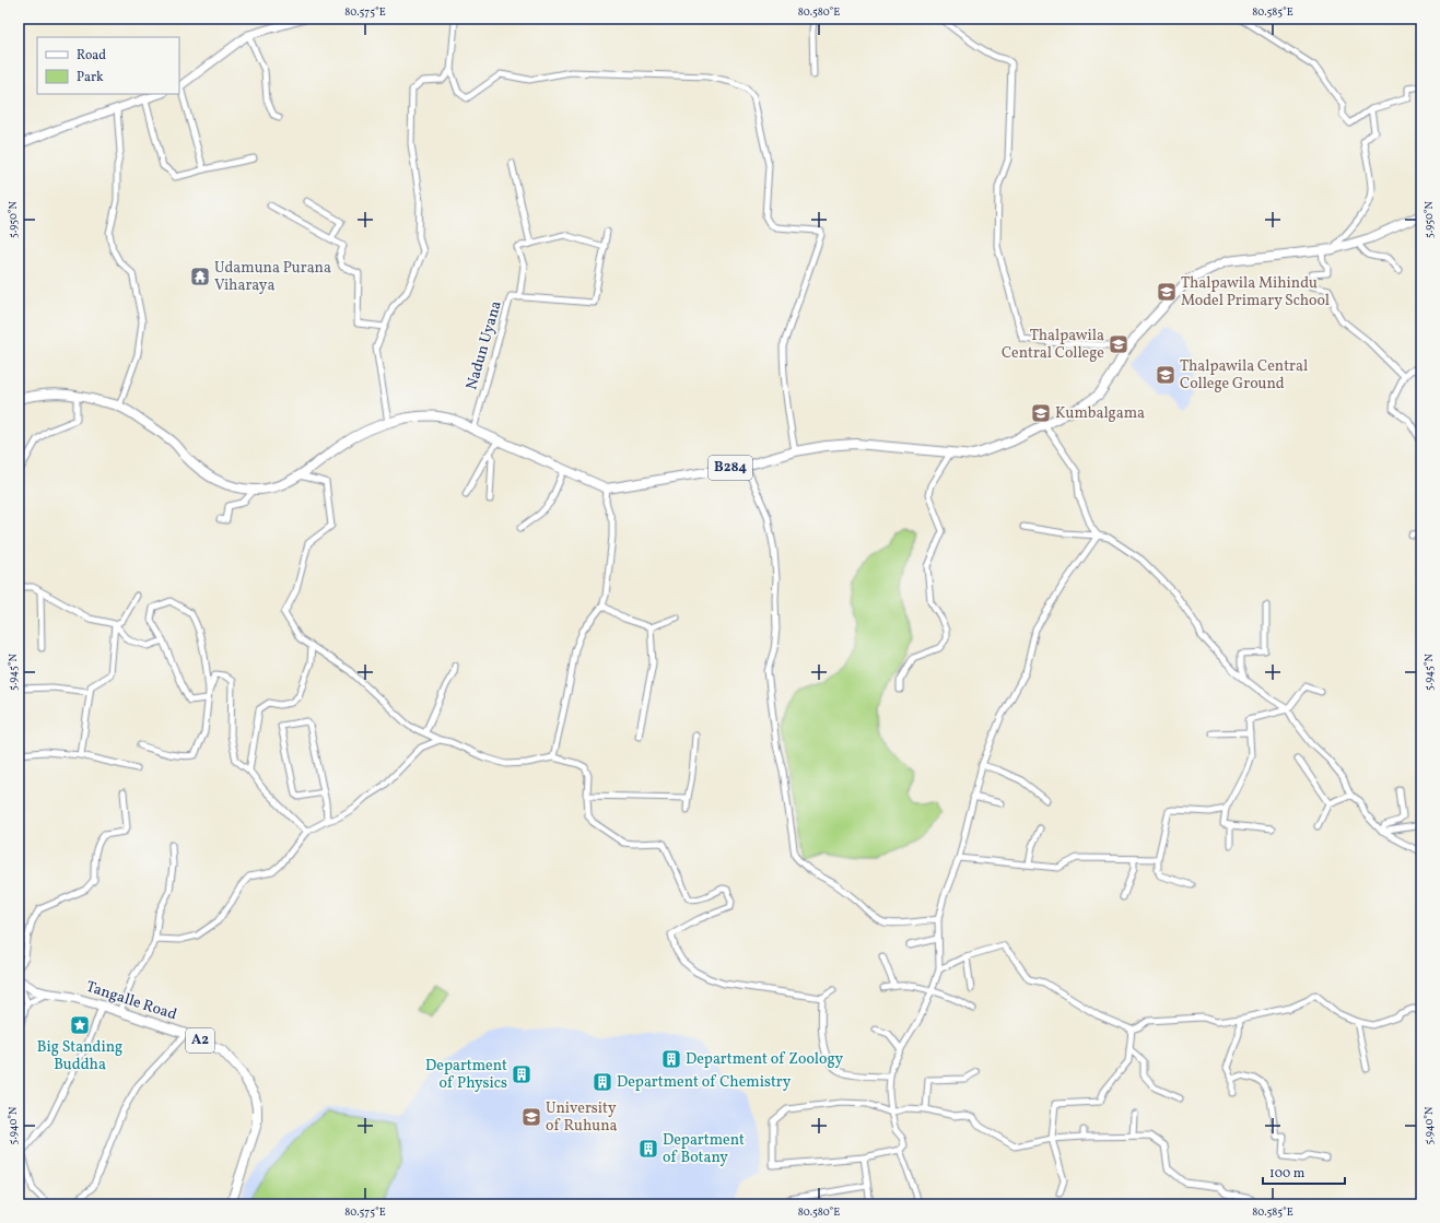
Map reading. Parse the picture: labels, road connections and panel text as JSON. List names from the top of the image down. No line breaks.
{"streets":{"main road":["B284","Tangalle Road","A2"],"street":["Nadun Uyana"]},"places":{"temple":["Udamuna Purana Viharaya"],"school or university":["Thalpawila Mihindu Model Primary School","Thalpawila Central College","Thalpawila Central College Ground","Kumbalgama","University of Ruhuna"],"place":["Big Standing Buddha"],"building":["Department of Zoology","Department of Physics","Department of Chemistry","Department of Botany"]},"legend":["Road","Park"],"scale_bar":"100 m","coordinates":["80.575°E","80.580°E","80.585°E","5.950°N","5.945°N","5.940°N"]}
